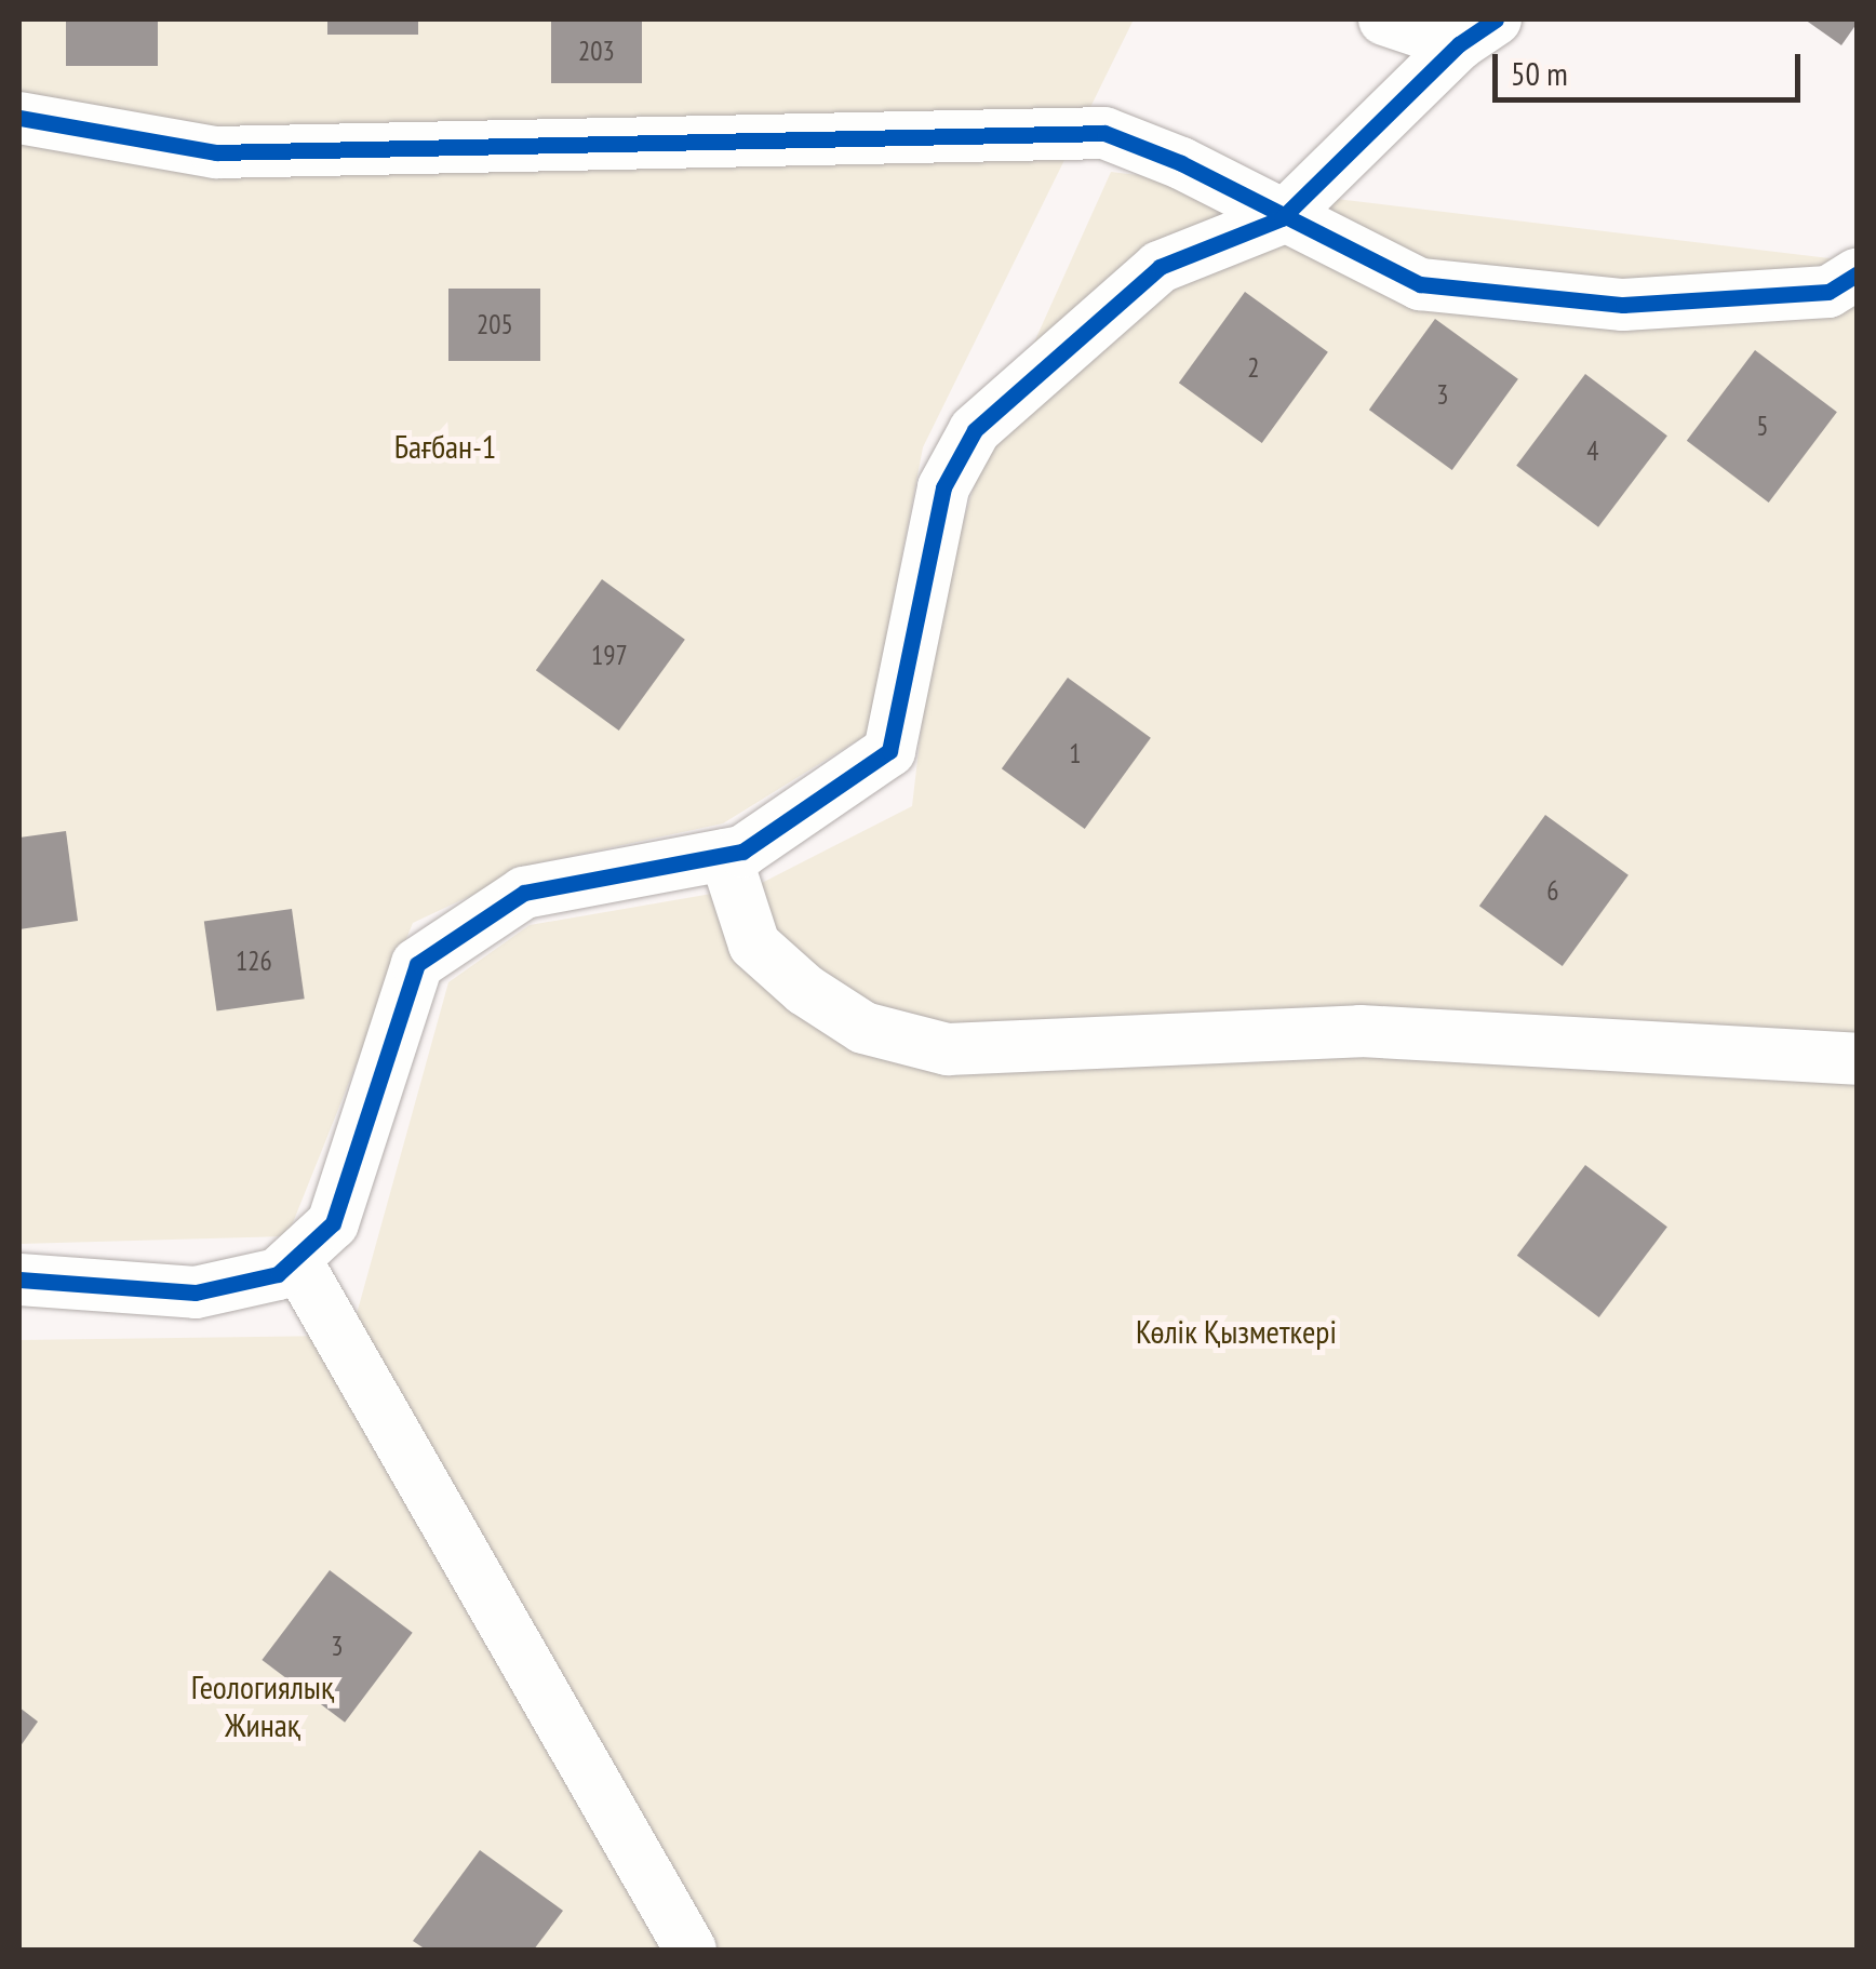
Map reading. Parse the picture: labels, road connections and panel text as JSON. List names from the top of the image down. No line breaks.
{"parks":["Бағбан-1","Көлік Қызметкері","Геологиялық Жинақ"],"house_numbers":["203","205","2","3","5","4","197","1","6","126","3"],"scale_bar":"50 m"}
